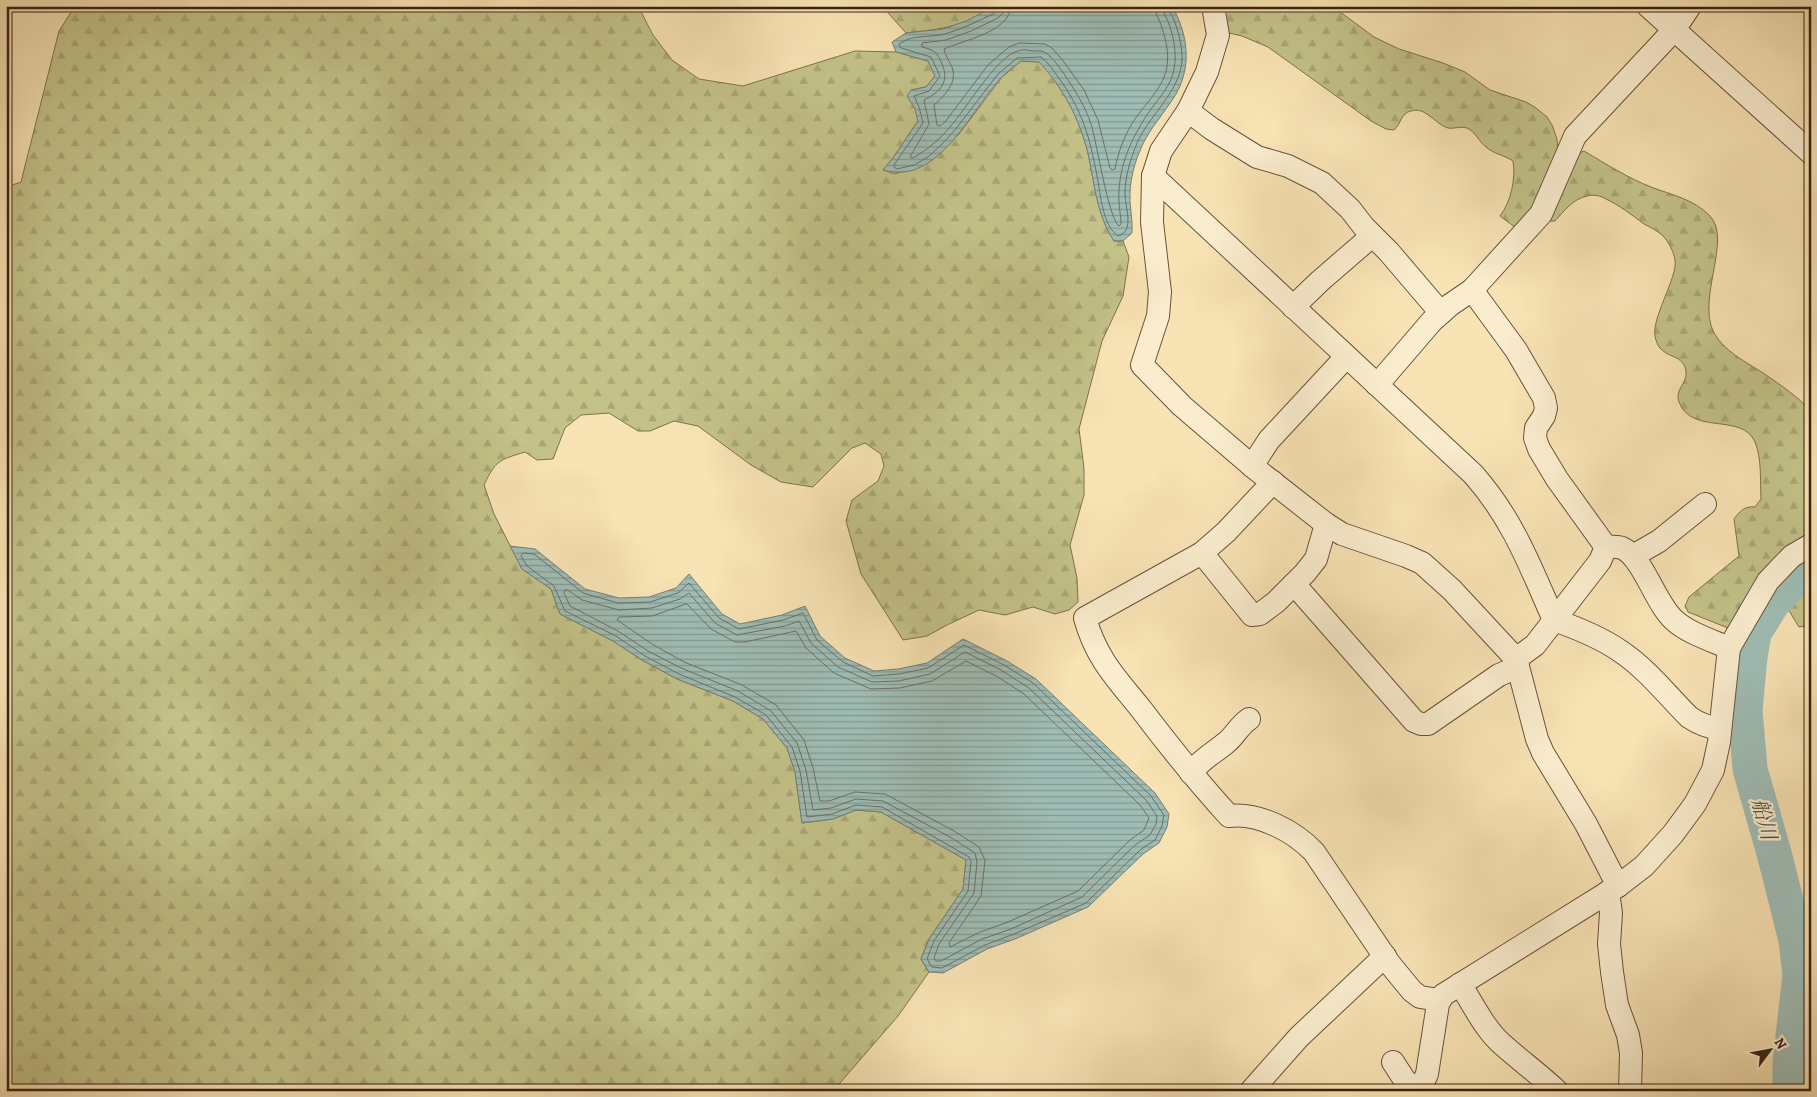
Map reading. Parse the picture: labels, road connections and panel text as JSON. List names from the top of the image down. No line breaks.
{"water":["船川"],"north":"top right"}
